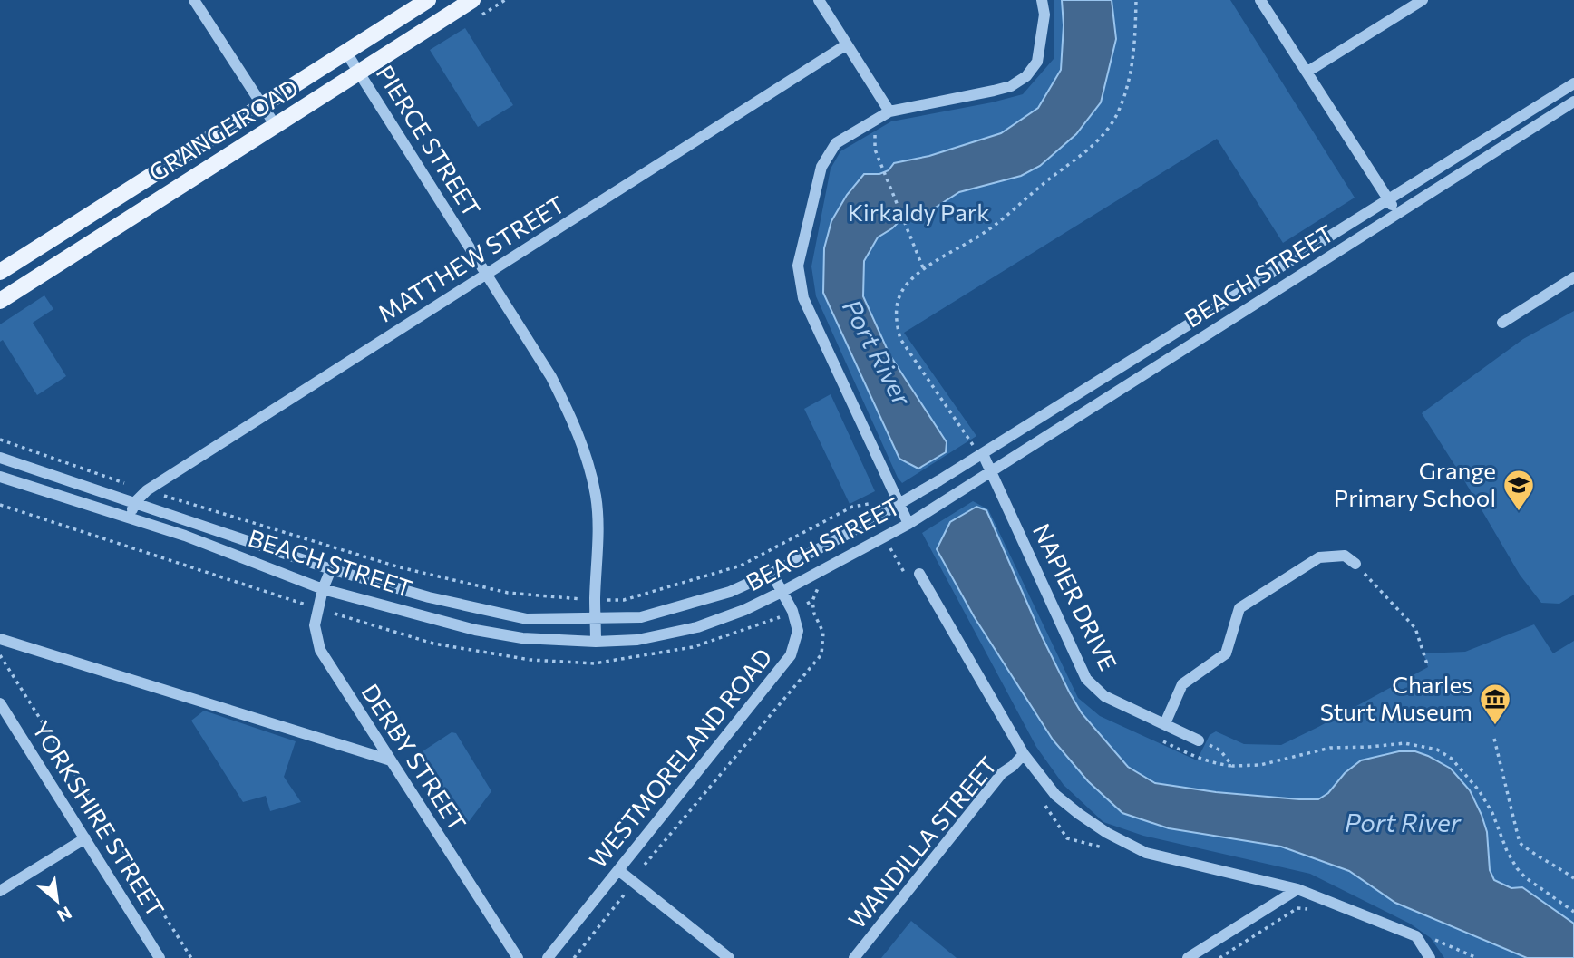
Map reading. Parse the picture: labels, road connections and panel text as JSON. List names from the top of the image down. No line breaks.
{"streets":{"main road":["GRANGE ROAD"],"street":["PIERCE STREET","MATTHEW STREET","BEACH STREET","NAPIER DRIVE","DERBY STREET","WESTMORELAND ROAD","YORKSHIRE STREET","WANDILLA STREET"]},"crossings":[["GRANGE ROAD","PIERCE STREET"],["PIERCE STREET","MATTHEW STREET"],["PIERCE STREET","BEACH STREET"],["MATTHEW STREET","BEACH STREET"],["BEACH STREET","NAPIER DRIVE"],["BEACH STREET","DERBY STREET"],["BEACH STREET","WESTMORELAND ROAD"]],"water":["Port River"],"parks":["Kirkaldy Park"],"places":{"school or university":["Grange Primary School"],"museum":["Charles Sturt Museum"]},"north":"bottom right"}
